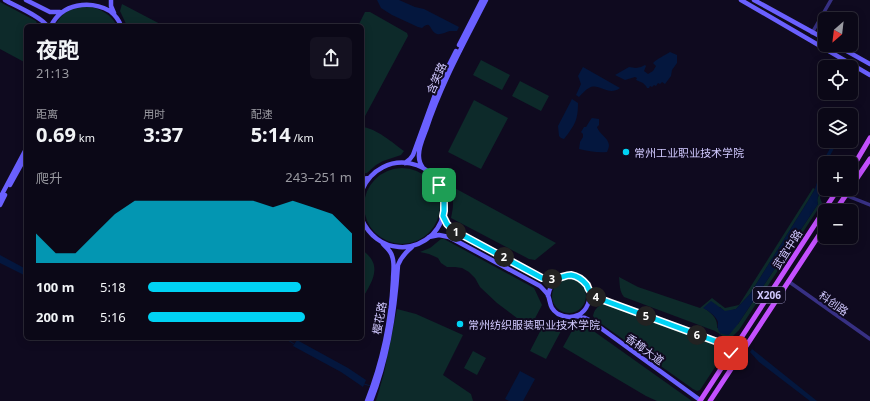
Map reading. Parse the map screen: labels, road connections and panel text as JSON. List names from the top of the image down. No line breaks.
{"streets":{"main road":["武宜中路","X206"],"street":["含笑路","科创路","樱花路","香樟大道"]},"crossings":[["武宜中路","科创路"],["武宜中路","香樟大道"]],"places":["常州工业职业技术学院","常州纺织服装职业技术学院"],"north":"bottom left","page":{"map_buttons":["+","−"],"heading":["夜跑","21:13"],"stats":[["距离","0.69 km"],["用时","3:37"],["配速","5:14 /km"]],"chart":["爬升","243–251 m"],"pins":["1","2","3","4","5","6"],"list":[{"name":"100 m","note":"5:18"},{"name":"200 m","note":"5:16"}]}}
